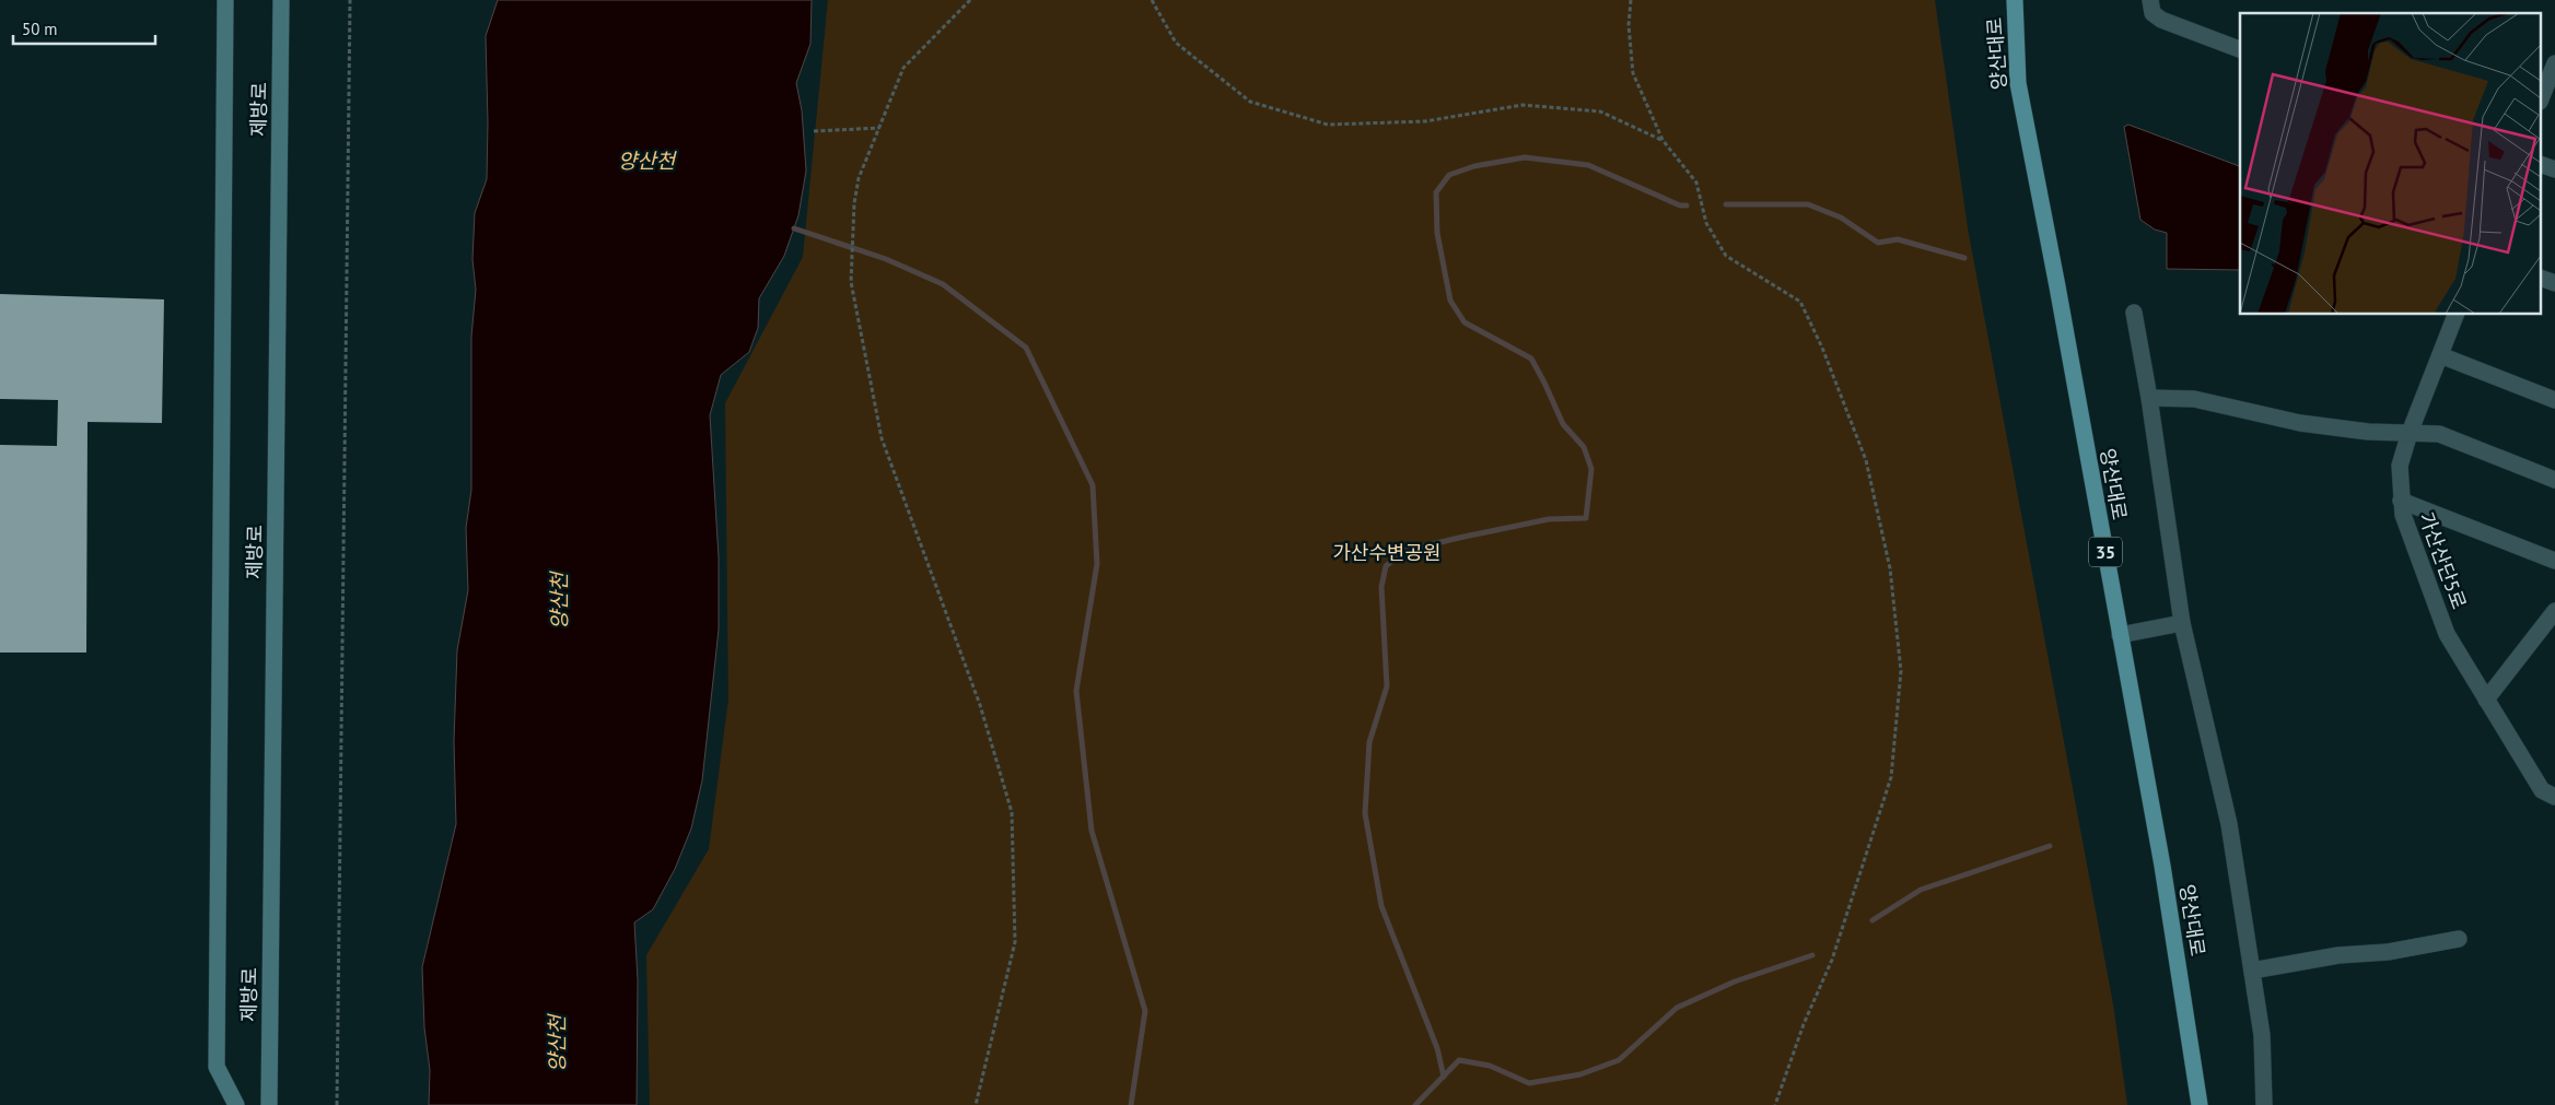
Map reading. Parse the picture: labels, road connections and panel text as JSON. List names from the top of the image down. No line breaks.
{"streets":{"main road":["양산대로","35"],"street":["제방로","가산산단5로"]},"water":["양산천"],"parks":["가산수변공원"],"scale_bar":"50 m"}
